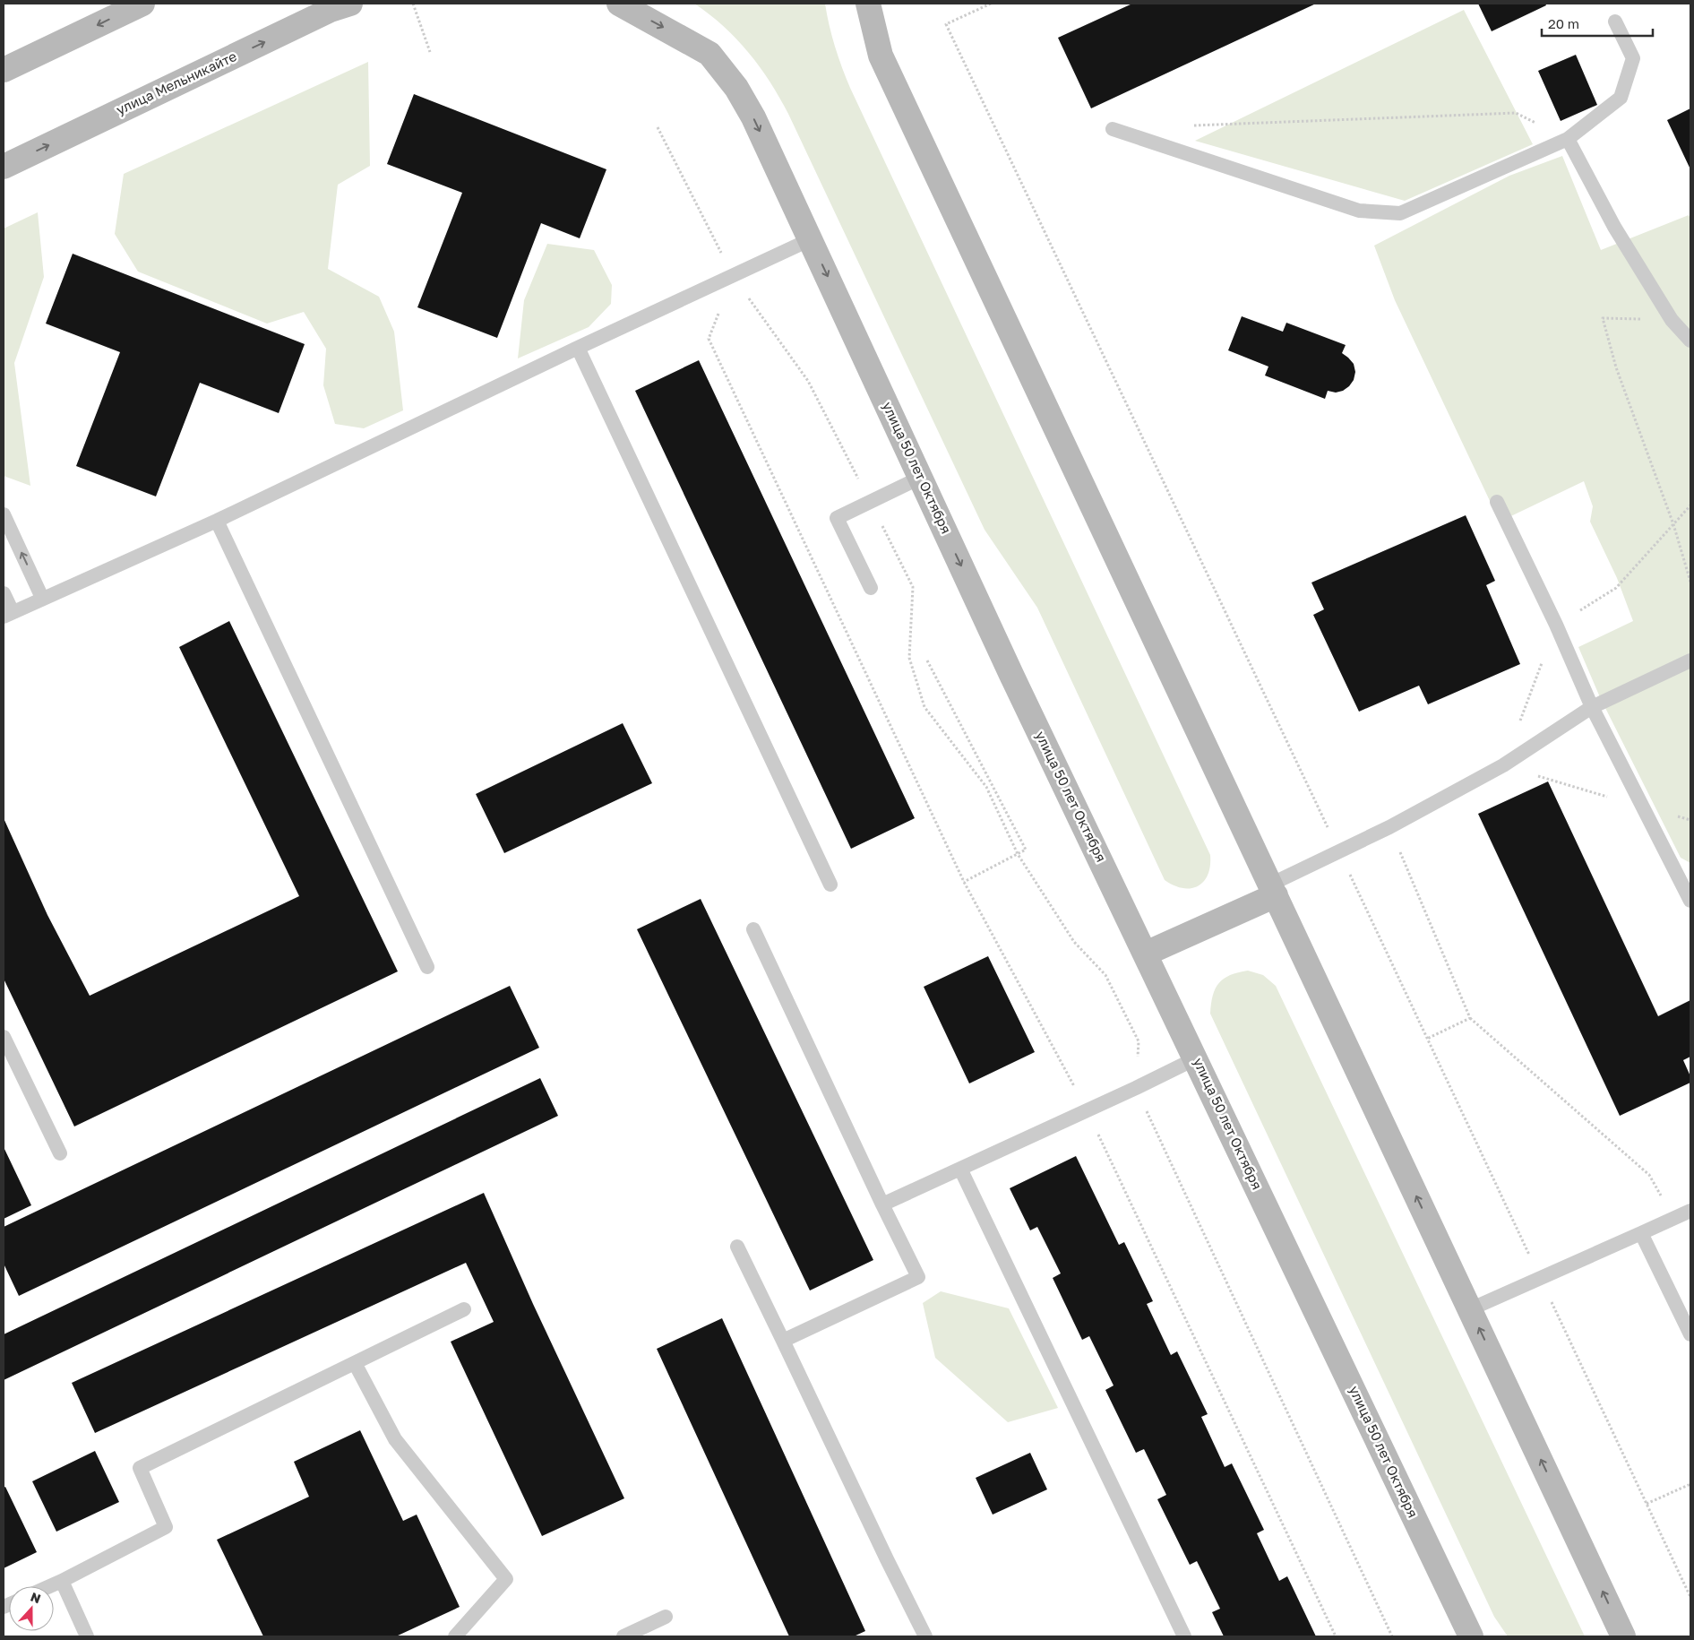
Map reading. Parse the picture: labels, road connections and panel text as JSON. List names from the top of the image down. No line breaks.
{"streets":{"main road":["улица Мельникайте","улица 50 лет Октября"]},"scale_bar":"20 m","north":"top"}
